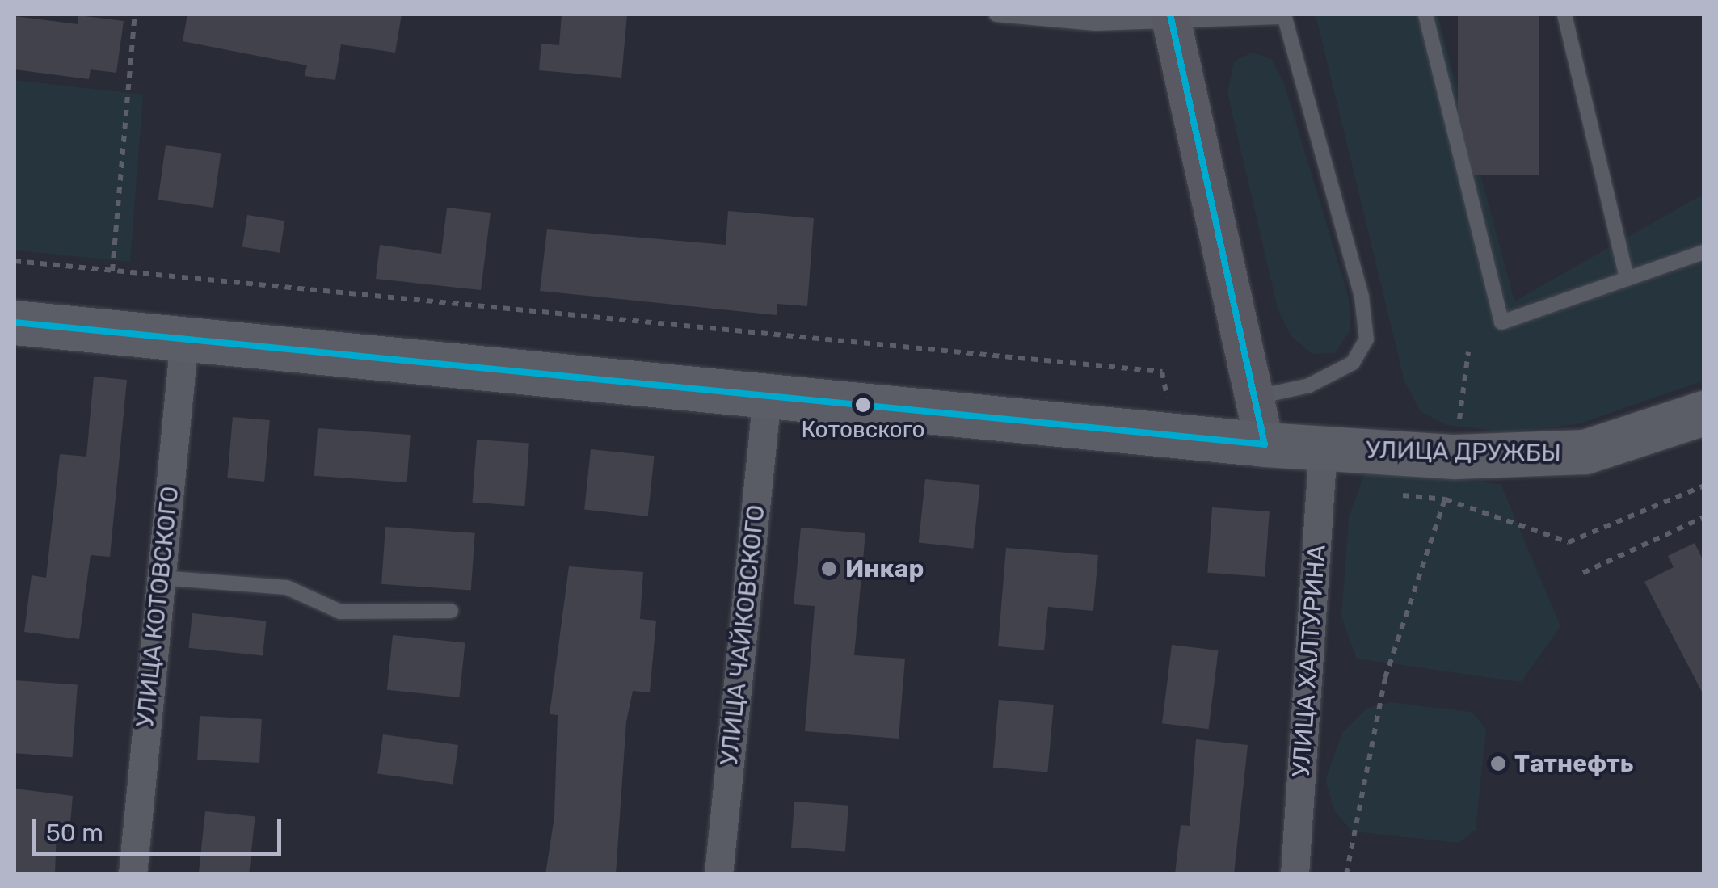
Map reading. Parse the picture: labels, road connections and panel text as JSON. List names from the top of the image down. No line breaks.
{"streets":{"main road":["УЛИЦА ДРУЖБЫ"],"street":["УЛИЦА КОТОВСКОГО","УЛИЦА ЧАЙКОВСКОГО","УЛИЦА ХАЛТУРИНА"]},"crossings":[["УЛИЦА ДРУЖБЫ","УЛИЦА КОТОВСКОГО"],["УЛИЦА ДРУЖБЫ","УЛИЦА ЧАЙКОВСКОГО"],["УЛИЦА ДРУЖБЫ","УЛИЦА ХАЛТУРИНА"]],"places":["Котовского","Инкар","Татнефть"],"scale_bar":"50 m"}
